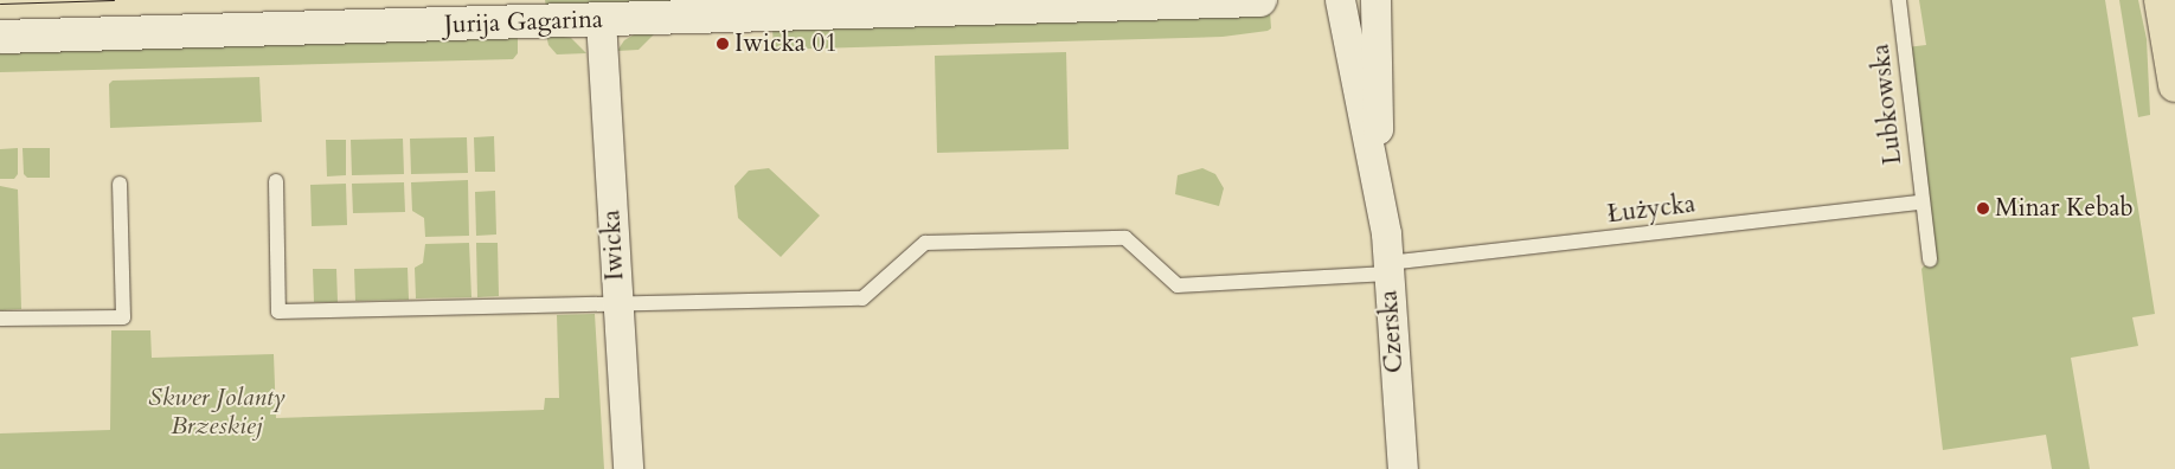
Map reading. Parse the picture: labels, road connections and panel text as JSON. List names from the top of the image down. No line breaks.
{"streets":{"main road":["Jurija Gagarina"],"street":["Iwicka","Czerska"],"lane":["Lubkowska","Łużycka"]},"crossings":[["Jurija Gagarina","Iwicka"],["Lubkowska","Łużycka"],["Łużycka","Iwicka"],["Łużycka","Czerska"]],"parks":["Skwer Jolanty Brzeskiej"],"places":["Iwicka 01","Minar Kebab"]}
